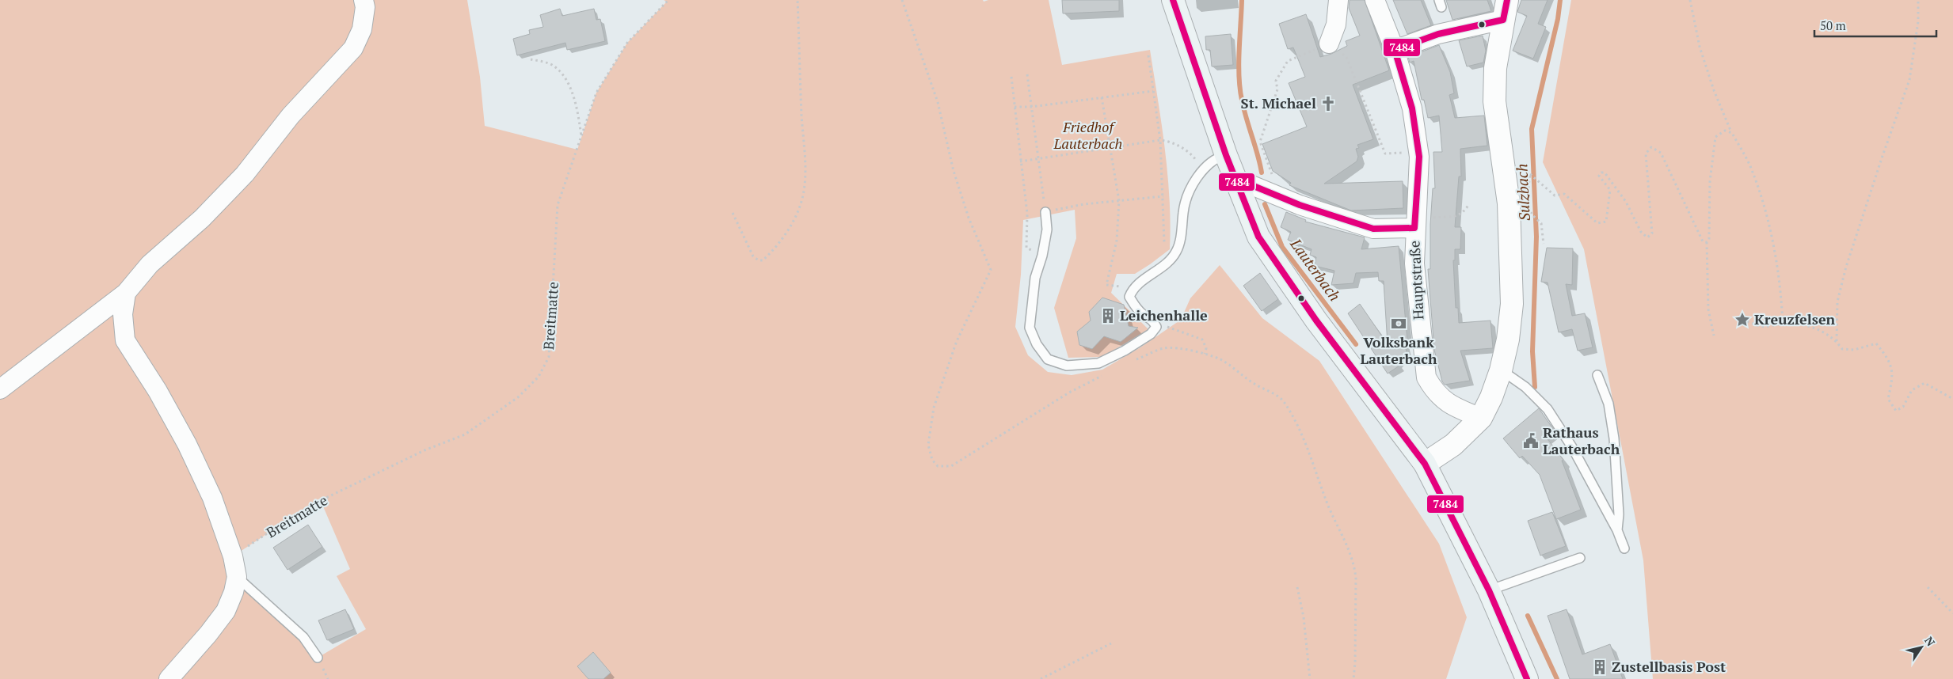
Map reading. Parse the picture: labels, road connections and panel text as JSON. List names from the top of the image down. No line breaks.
{"streets":{"street":["Hauptstraße"],"path":["Breitmatte"]},"water":["Sulzbach","Lauterbach"],"parks":["Friedhof Lauterbach"],"places":{"church":["St. Michael"],"building":["Leichenhalle","Zustellbasis Post"],"place":["Kreuzfelsen"],"bank":["Volksbank Lauterbach"],"public building":["Rathaus Lauterbach"]},"lines":["transit line 7484"],"scale_bar":"50 m","north":"top right"}
